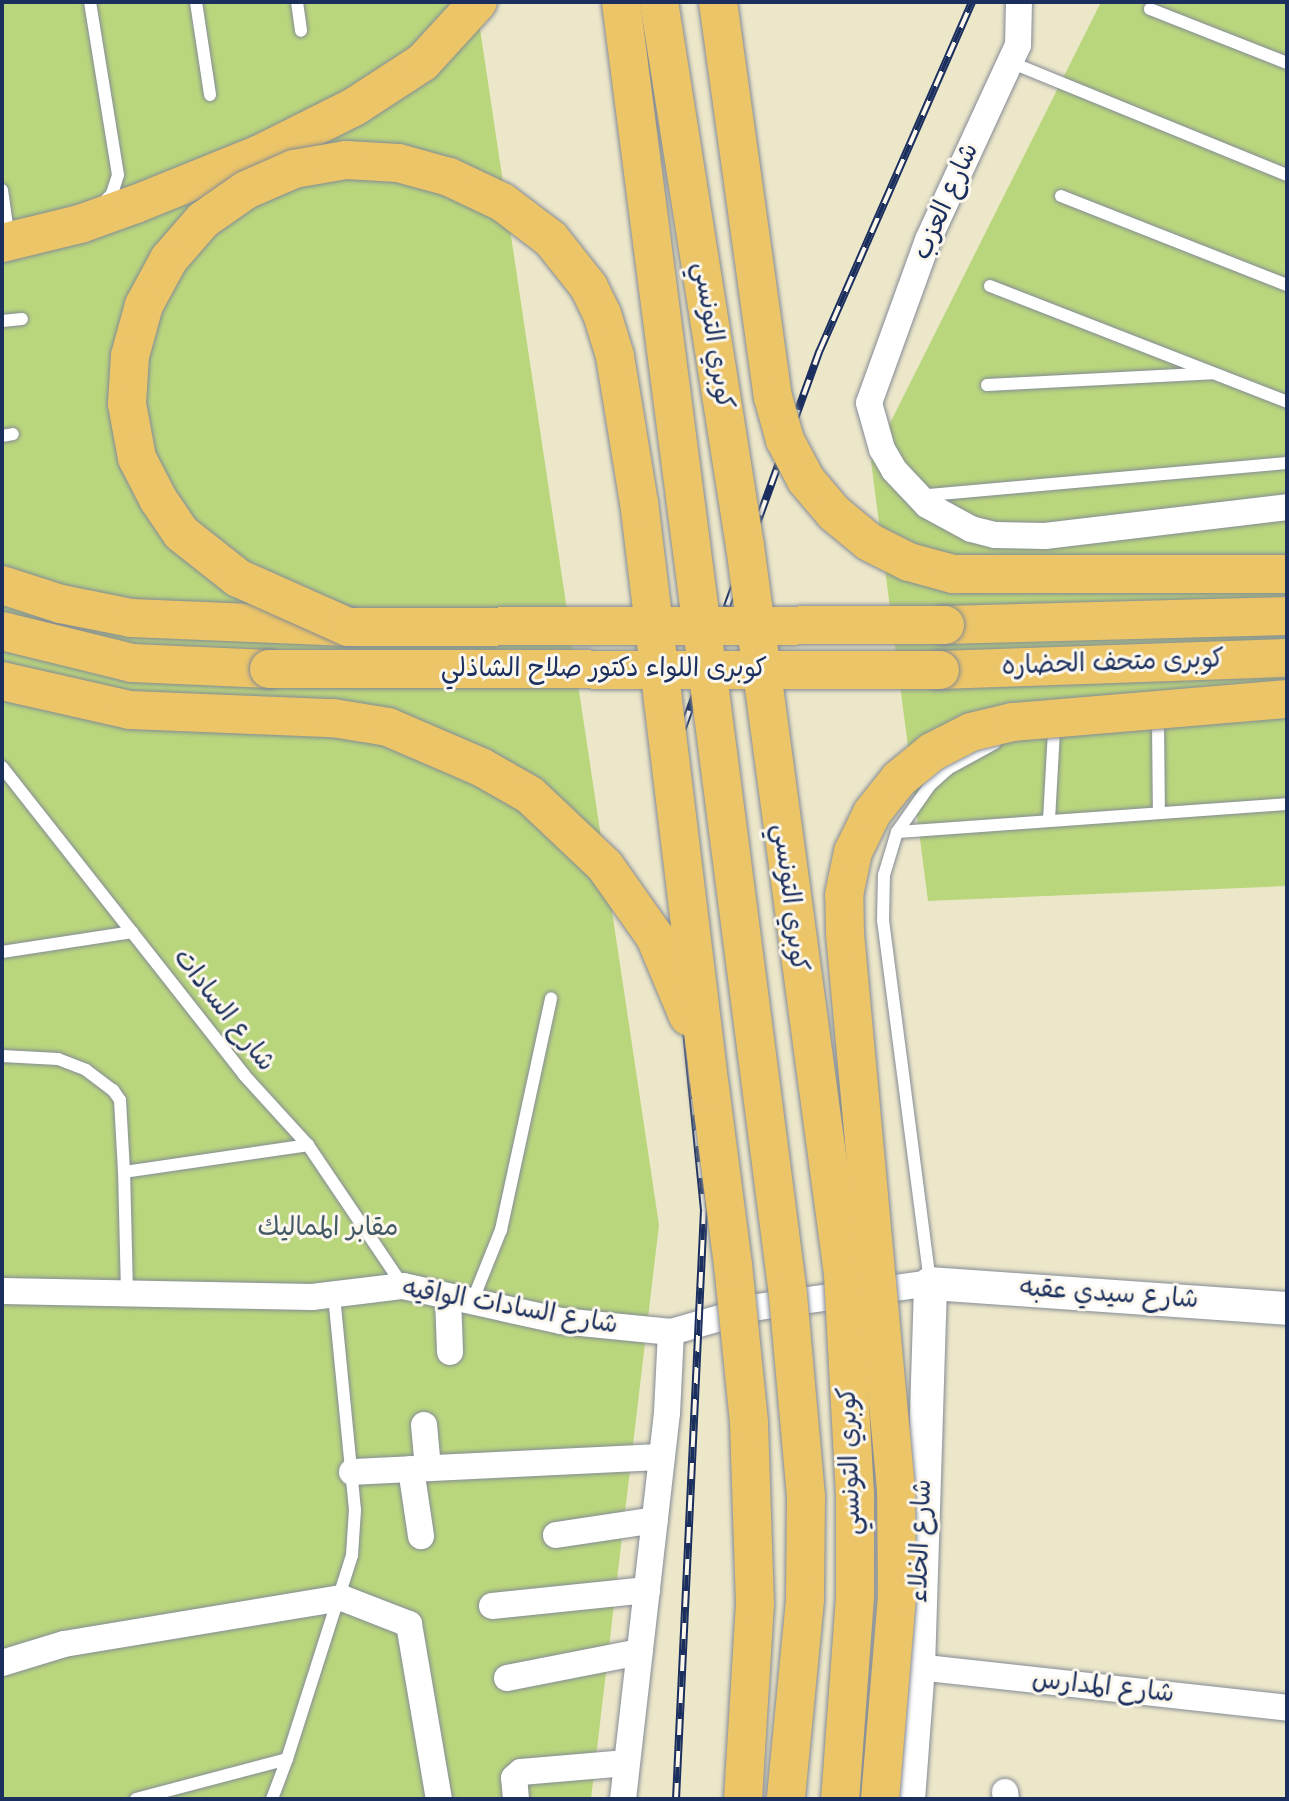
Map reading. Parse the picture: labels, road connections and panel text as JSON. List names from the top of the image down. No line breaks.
{"streets":{"highway":["كوبري التونسي","كوبرى متحف الحضاره","كوبرى اللواء دكتور صلاح الشاذلي"],"street":["شارع العزب","شارع سيدي عقبه","شارع السادات الواقيه","شارع الخلاء","شارع المدارس"],"lane":["شارع السادات"]},"crossings":[["كوبرى متحف الحضاره","كوبرى اللواء دكتور صلاح الشاذلي"],["شارع السادات","شارع السادات الواقيه"],["شارع سيدي عقبه","شارع السادات الواقيه"],["شارع سيدي عقبه","شارع الخلاء"],["شارع السادات الواقيه","شارع الخلاء"],["شارع الخلاء","شارع المدارس"]],"parks":["مقابر المماليك"]}
